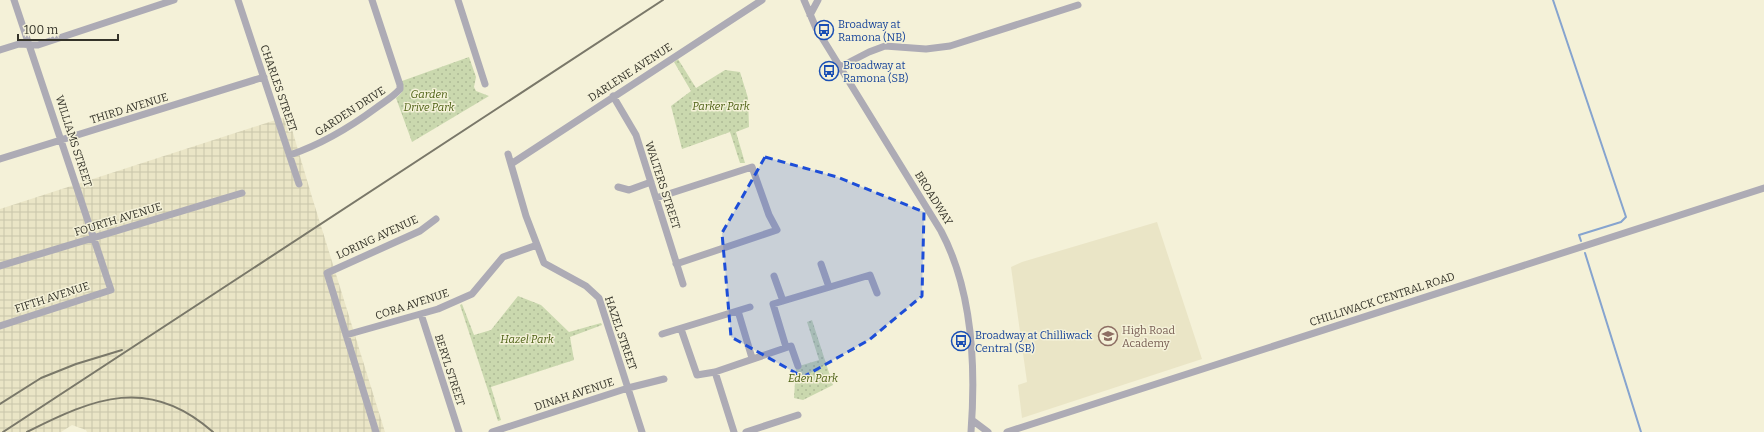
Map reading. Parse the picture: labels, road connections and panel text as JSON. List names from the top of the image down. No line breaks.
{"streets":{"street":["DARLENE AVENUE","CHARLES STREET","THIRD AVENUE","GARDEN DRIVE","WILLIAMS STREET","WALTERS STREET","BROADWAY","FOURTH AVENUE","LORING AVENUE","FIFTH AVENUE","CHILLIWACK CENTRAL ROAD","CORA AVENUE","HAZEL STREET","BERYL STREET","DINAH AVENUE"]},"crossings":[["DARLENE AVENUE","WALTERS STREET"],["DARLENE AVENUE","HAZEL STREET"],["CHARLES STREET","THIRD AVENUE"],["CHARLES STREET","GARDEN DRIVE"],["THIRD AVENUE","WILLIAMS STREET"],["WILLIAMS STREET","FOURTH AVENUE"],["WILLIAMS STREET","FIFTH AVENUE"],["LORING AVENUE","CORA AVENUE"],["CORA AVENUE","HAZEL STREET"],["CORA AVENUE","BERYL STREET"],["HAZEL STREET","DINAH AVENUE"]],"parks":["Garden Drive Park","Parker Park","Hazel Park","Eden Park"],"places":{"bus stop":["Broadway at Ramona (NB)","Broadway at Ramona (SB)","Broadway at Chilliwack Central (SB)"],"school or university":["High Road Academy"]},"scale_bar":"100 m"}
